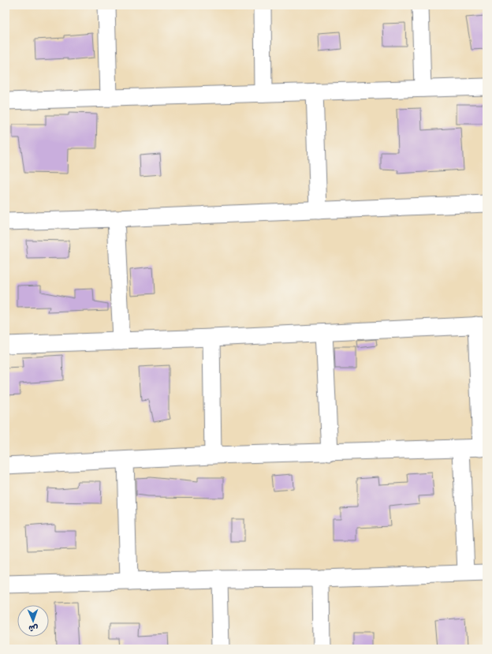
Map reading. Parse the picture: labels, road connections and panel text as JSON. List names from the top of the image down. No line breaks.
{"north":"bottom"}
